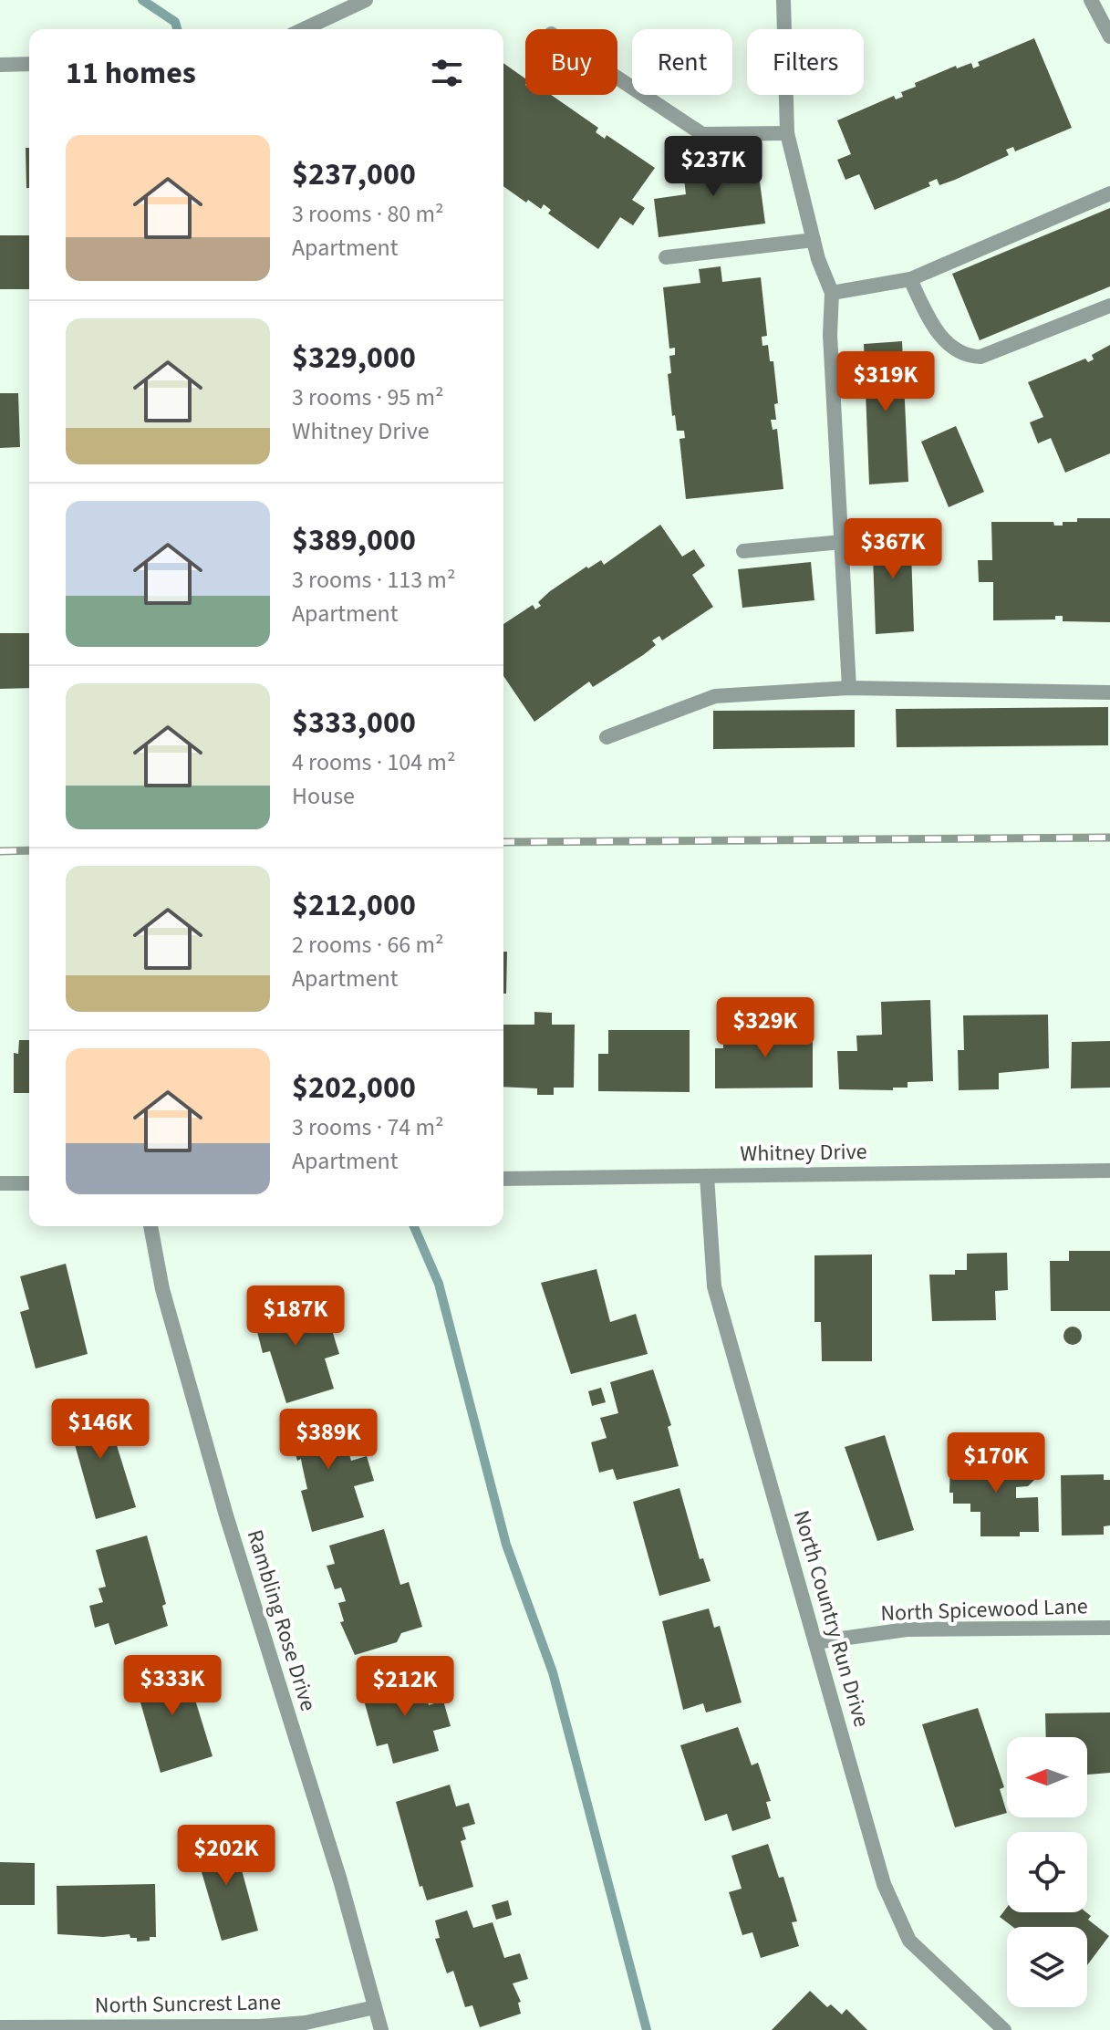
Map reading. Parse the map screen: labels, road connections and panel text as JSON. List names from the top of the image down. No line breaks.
{"streets":{"street":["Whitney Drive","North Spicewood Lane","North Country Run Drive","Rambling Rose Drive","North Suncrest Lane"]},"crossings":[["Whitney Drive","North Country Run Drive"],["North Spicewood Lane","North Country Run Drive"],["Rambling Rose Drive","North Suncrest Lane"]],"north":"left","page":{"chip":["Buy","Rent","Filters"],"heading":"11 homes","list":[{"name":"$237,000","note":"3 rooms · 80 m² · Apartment"},{"name":"$329,000","note":"3 rooms · 95 m² · Whitney Drive"},{"name":"$389,000","note":"3 rooms · 113 m² · Apartment"},{"name":"$333,000","note":"4 rooms · 104 m² · House"},{"name":"$212,000","note":"2 rooms · 66 m² · Apartment"},{"name":"$202,000","note":"3 rooms · 74 m² · Apartment"}],"price":["$237K","$319K","$367K","$329K","$187K","$146K","$389K","$170K","$333K","$212K","$202K"]}}
